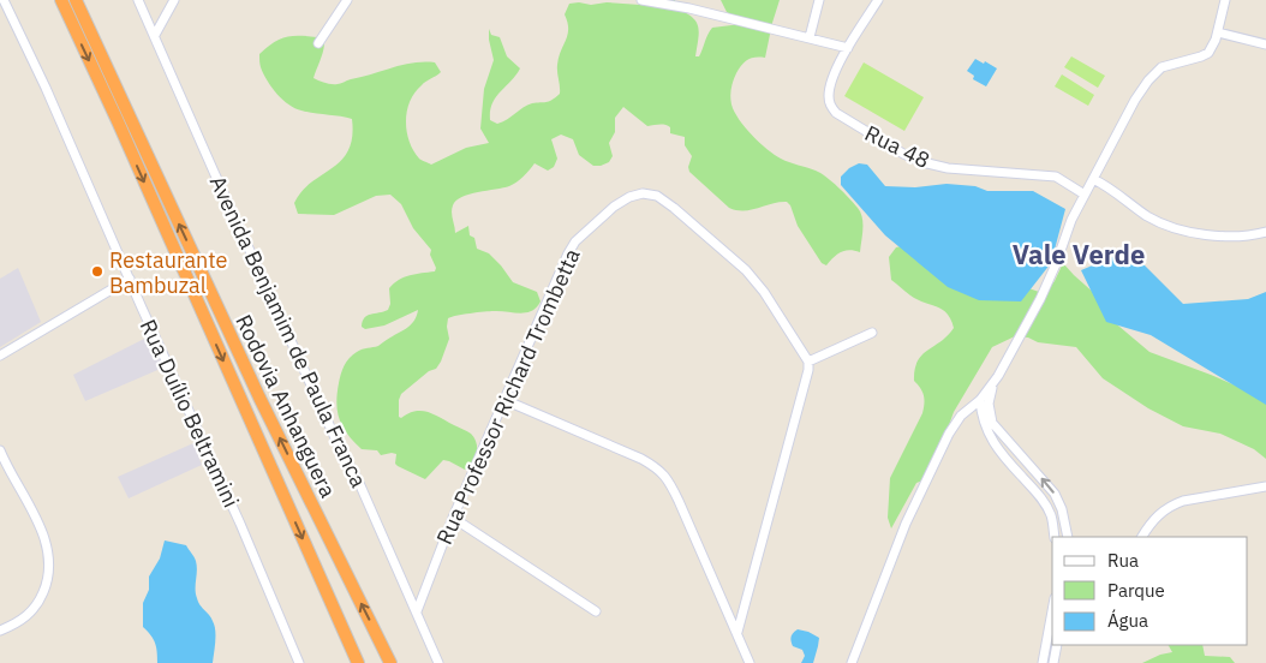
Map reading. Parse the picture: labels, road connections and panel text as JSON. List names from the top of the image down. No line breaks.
{"streets":{"highway":["Rodovia Anhanguera"],"street":["Rua 48","Avenida Benjamim de Paula Franca","Rua Professor Richard Trombetta","Rua Duílio Beltramini"]},"crossings":[["Avenida Benjamim de Paula Franca","Rua Professor Richard Trombetta"]],"districts":["Vale Verde"],"places":["Restaurante Bambuzal"],"legend":["Rua","Parque","Água"]}
